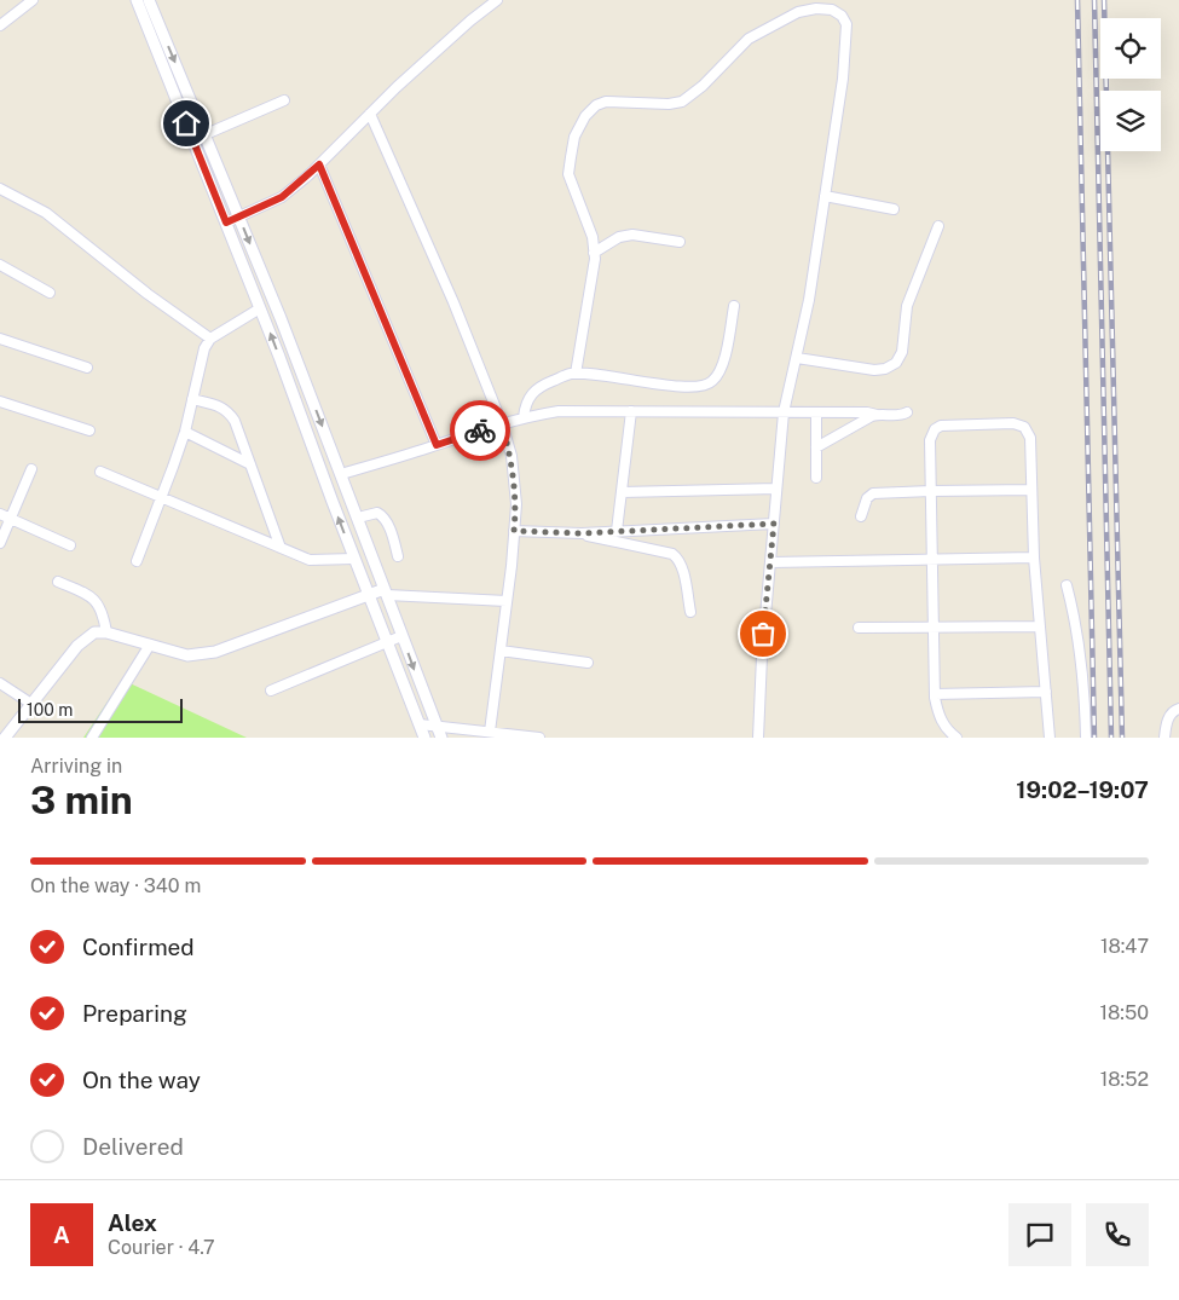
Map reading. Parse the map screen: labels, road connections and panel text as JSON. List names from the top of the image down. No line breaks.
{"scale_bar":"100 m","page":{"scale":"100 m","heading":["3 min","Arriving in","19:02–19:07"],"panel":["Alex","Courier · 4.7"],"bar":"On the way · 340 m","list":[["Confirmed","18:47"],["Preparing","18:50"],["On the way","18:52"],"Delivered"],"round":"A"}}
